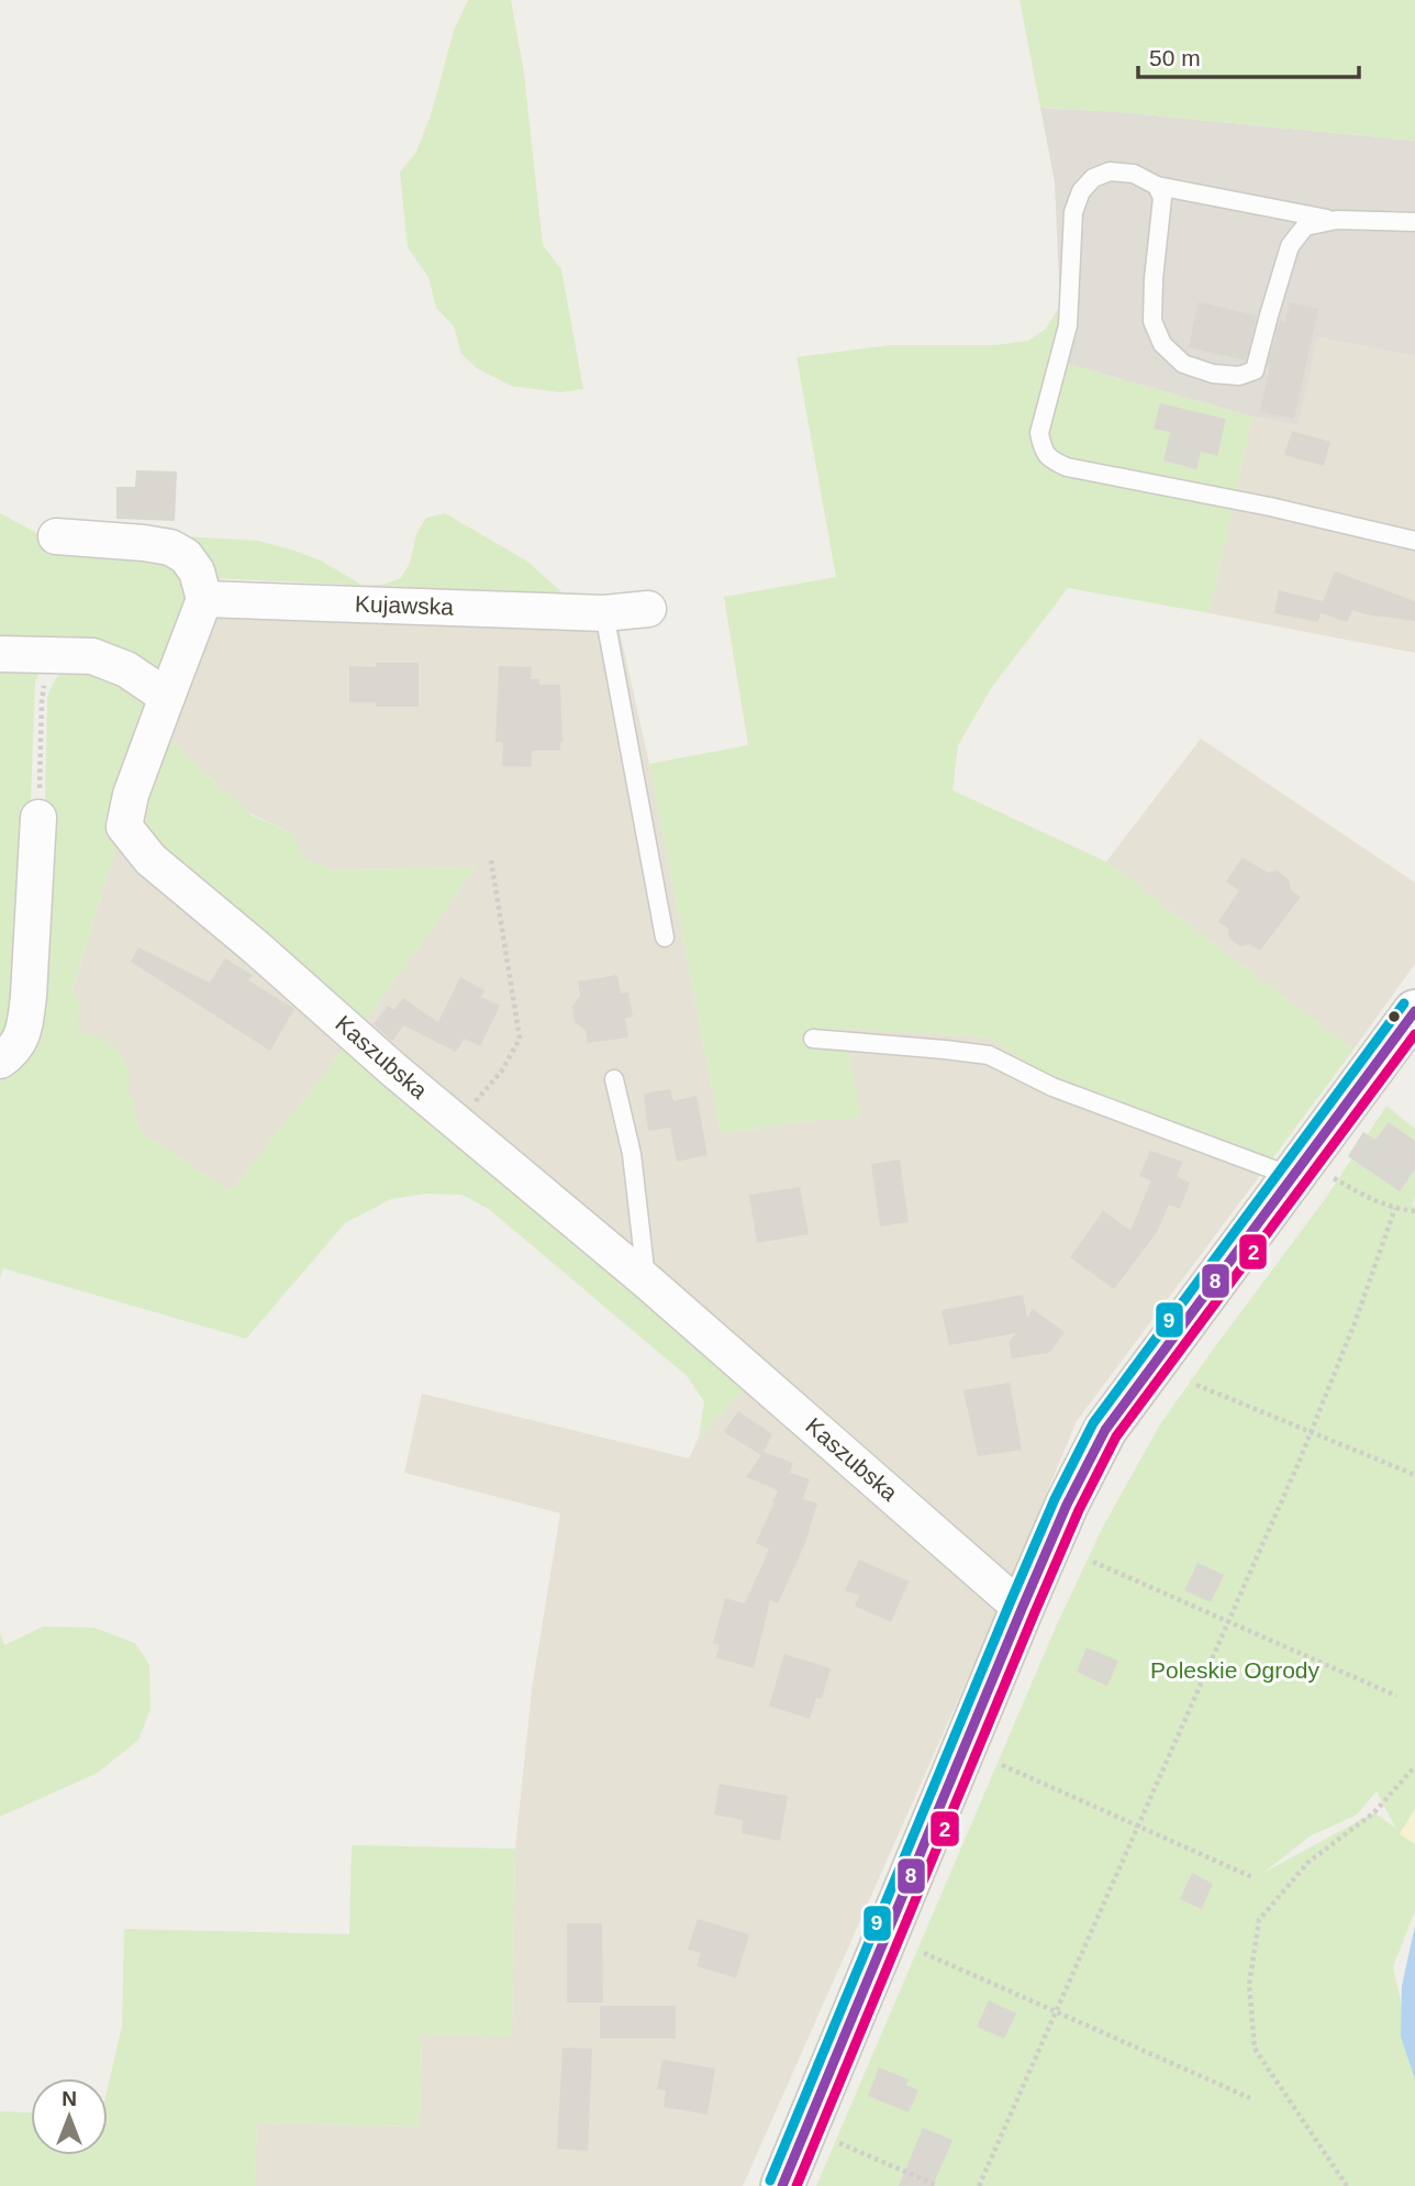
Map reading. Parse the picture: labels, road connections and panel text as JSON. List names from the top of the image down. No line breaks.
{"streets":{"street":["Kujawska","Kaszubska"]},"parks":["Poleskie Ogrody"],"lines":["transit line 9","transit line 8","transit line 2"],"scale_bar":"50 m","north":"top"}
